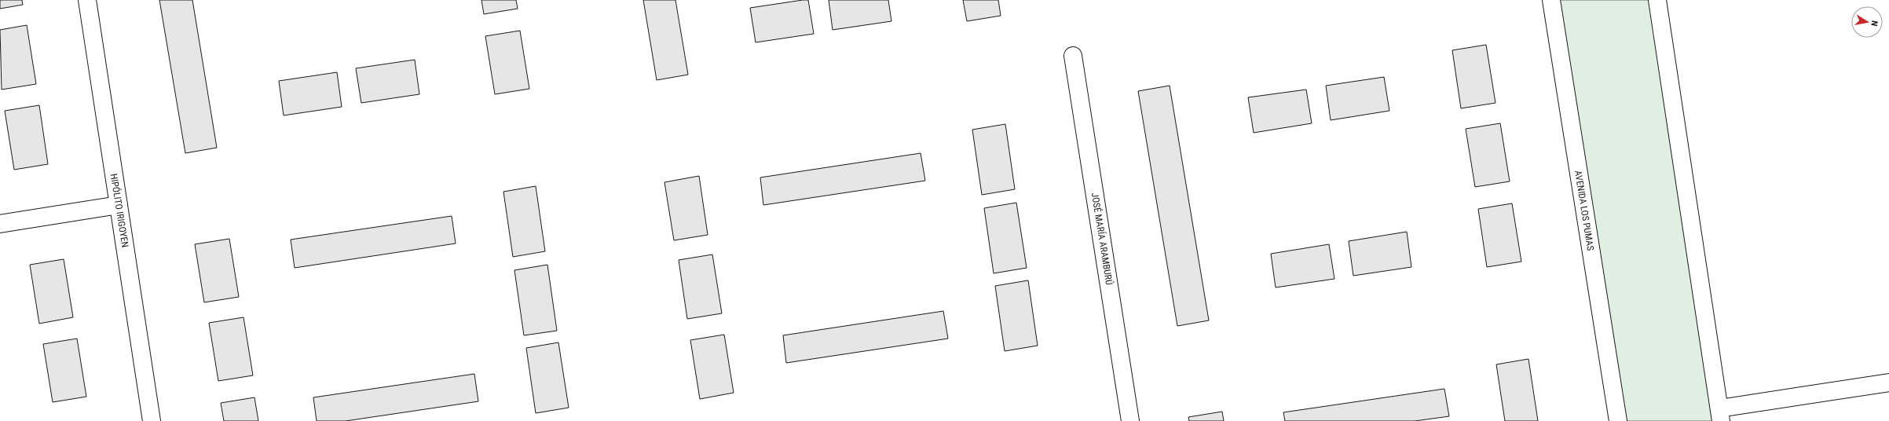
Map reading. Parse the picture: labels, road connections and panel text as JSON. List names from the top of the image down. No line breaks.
{"streets":{"street":["HIPÓLITO IRIGOYEN","AVENIDA LOS PUMAS","JOSÉ MARÍA ARAMBURÚ"]},"north":"right"}
